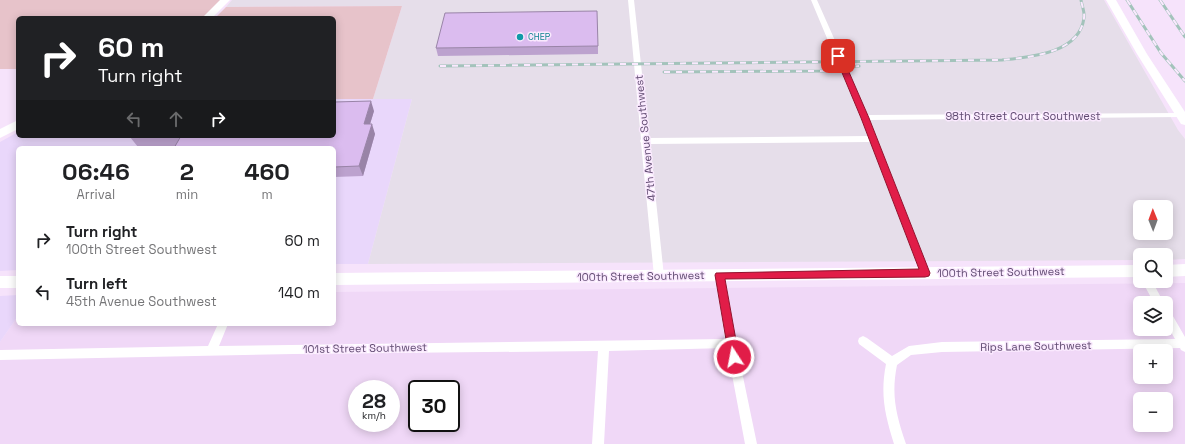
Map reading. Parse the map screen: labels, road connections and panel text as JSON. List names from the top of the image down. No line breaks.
{"streets":{"main road":["100th Street Southwest"],"street":["98th Street Court Southwest","47th Avenue Southwest","Rips Lane Southwest","101st Street Southwest"]},"crossings":[["47th Avenue Southwest","100th Street Southwest"]],"places":["CHEP"],"north":"top","page":{"turn":["60 m","Turn right"],"eta":["06:46","Arrival","2","min","460","m"],"map_buttons":["+","−"],"list":[{"name":"Turn right","note":"100th Street Southwest","value":"60 m"},{"name":"Turn left","note":"45th Avenue Southwest","value":"140 m"}],"speed":"28 km/h","limit":"30"}}
